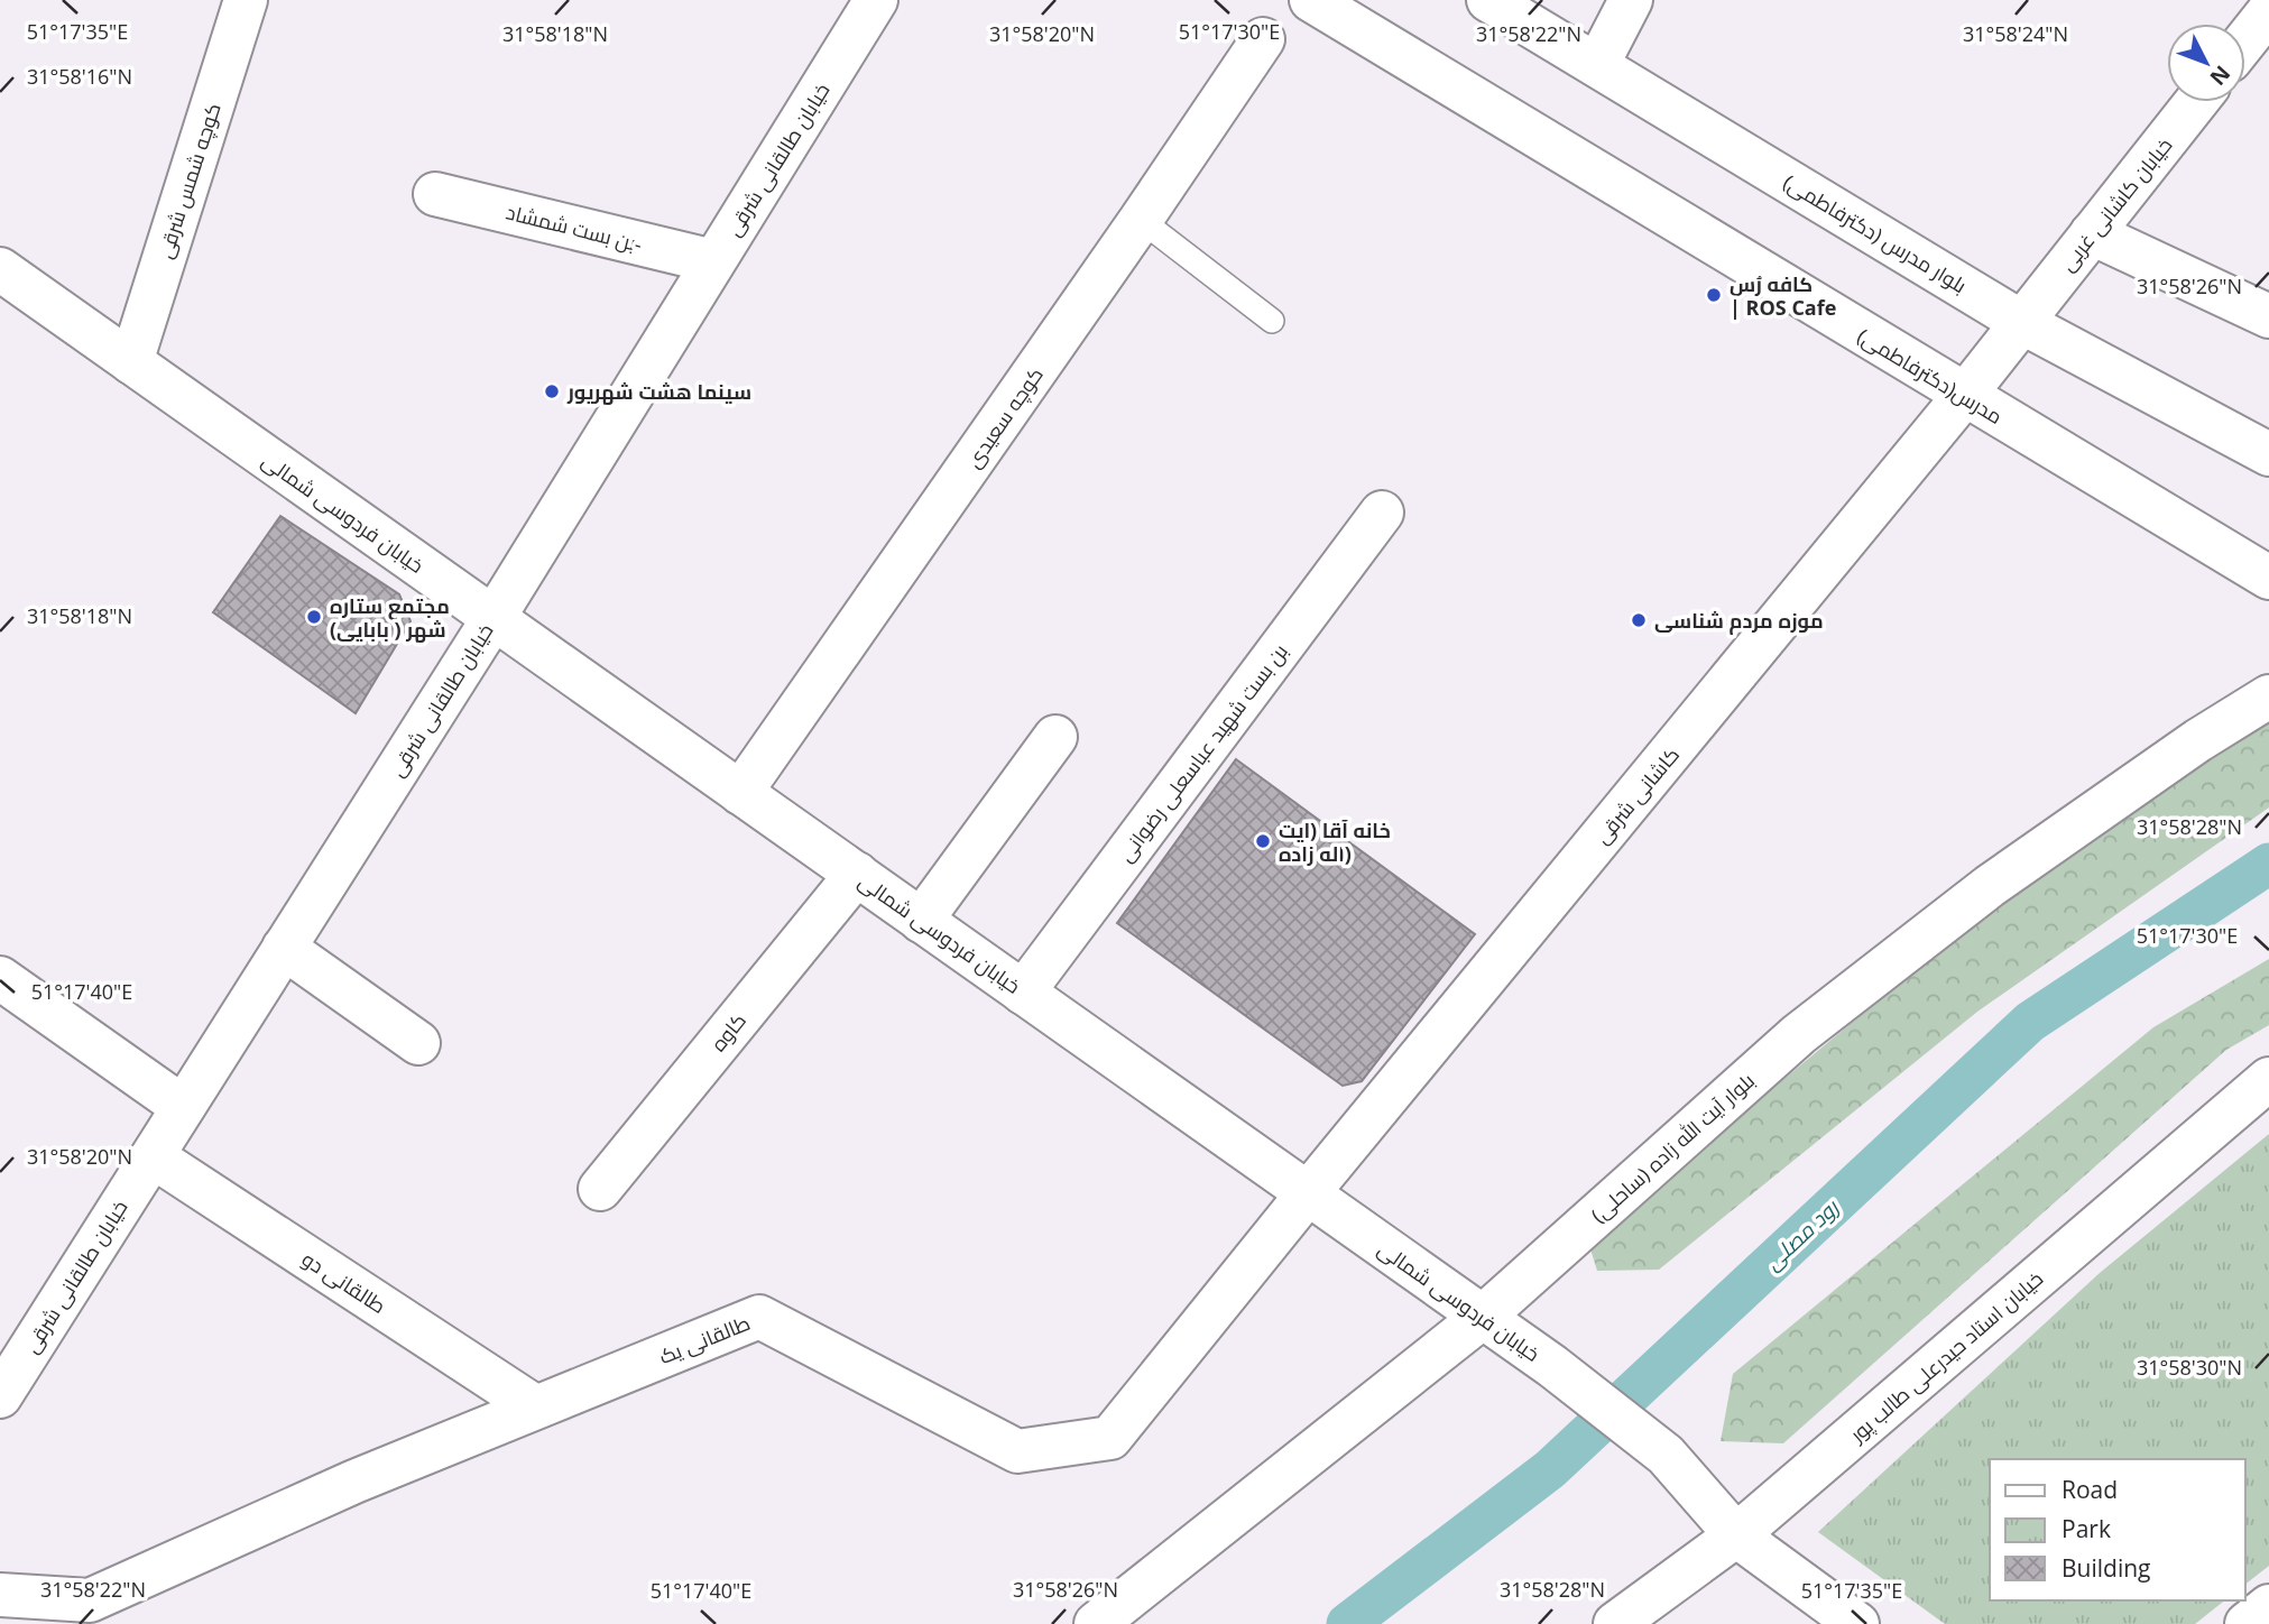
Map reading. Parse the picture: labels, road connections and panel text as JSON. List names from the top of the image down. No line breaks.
{"streets":{"street":["خیابان طالقانی شرقی","کوچه شمس شرقی","خیابان کاشانی غربی","بن بست شمشاد-","بلوار مدرس (دکترفاطمی)","مدرس(دکترفاطمی)","کوچه سعیدی","خیابان فردوسی شمالی","بن بست شهید عباسعلی رضوانی","کاشانی شرقی","کاوه","بلوار آیت الله زاده (ساحلی)","طالقانی دو","طالقانی یک","خیابان استاد حیدرعلی طالب پور"]},"crossings":[["خیابان طالقانی شرقی","بن بست شمشاد-"],["خیابان طالقانی شرقی","خیابان فردوسی شمالی"],["خیابان طالقانی شرقی","طالقانی دو"],["کوچه شمس شرقی","خیابان فردوسی شمالی"],["خیابان کاشانی غربی","بلوار مدرس (دکترفاطمی)"],["خیابان کاشانی غربی","مدرس(دکترفاطمی)"],["خیابان کاشانی غربی","کاشانی شرقی"],["مدرس(دکترفاطمی)","کاشانی شرقی"],["کوچه سعیدی","خیابان فردوسی شمالی"],["خیابان فردوسی شمالی","بن بست شهید عباسعلی رضوانی"],["خیابان فردوسی شمالی","کاشانی شرقی"],["خیابان فردوسی شمالی","کاوه"],["خیابان فردوسی شمالی","بلوار آیت الله زاده (ساحلی)"],["خیابان فردوسی شمالی","طالقانی یک"],["خیابان فردوسی شمالی","خیابان استاد حیدرعلی طالب پور"],["کاشانی شرقی","طالقانی یک"],["طالقانی دو","طالقانی یک"]],"water":["رود مصلی"],"places":["کافه رُس | ROS Cafe","سینما هشت شهریور","مجتمع ستاره شهر ( بابایی)","موزه مردم شناسی","خانه آقا (ایت اله زاده)"],"legend":["Road","Park","Building"],"north":"bottom right","coordinates":["51°17'35\"E","51°17'30\"E","31°58'18\"N","31°58'20\"N","31°58'22\"N","31°58'24\"N","31°58'16\"N","31°58'26\"N","31°58'28\"N","51°17'40\"E","31°58'30\"N"]}
